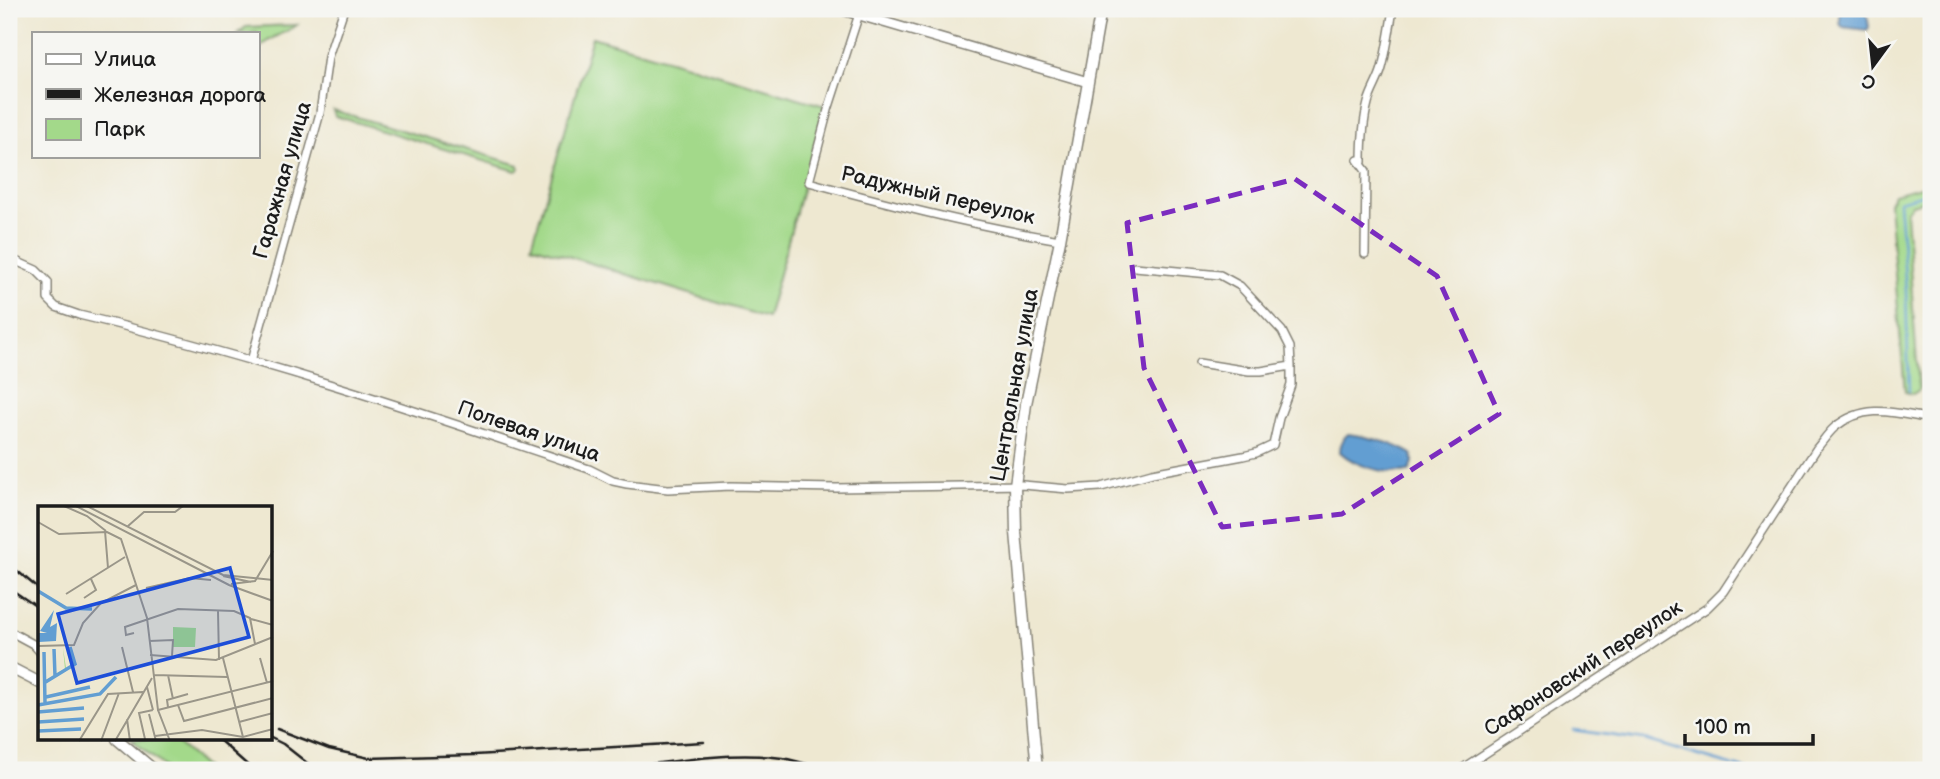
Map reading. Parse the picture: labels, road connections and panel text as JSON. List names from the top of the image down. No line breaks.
{"streets":{"main road":["Центральная улица"],"street":["Гаражная улица","Радужный переулок","Полевая улица","Сафоновский переулок"]},"crossings":[["Гаражная улица","Полевая улица"],["Радужный переулок","Центральная улица"],["Центральная улица","Полевая улица"]],"legend":["Улица","Железная дорога","Парк"],"scale_bar":"100 m","north":"bottom"}
